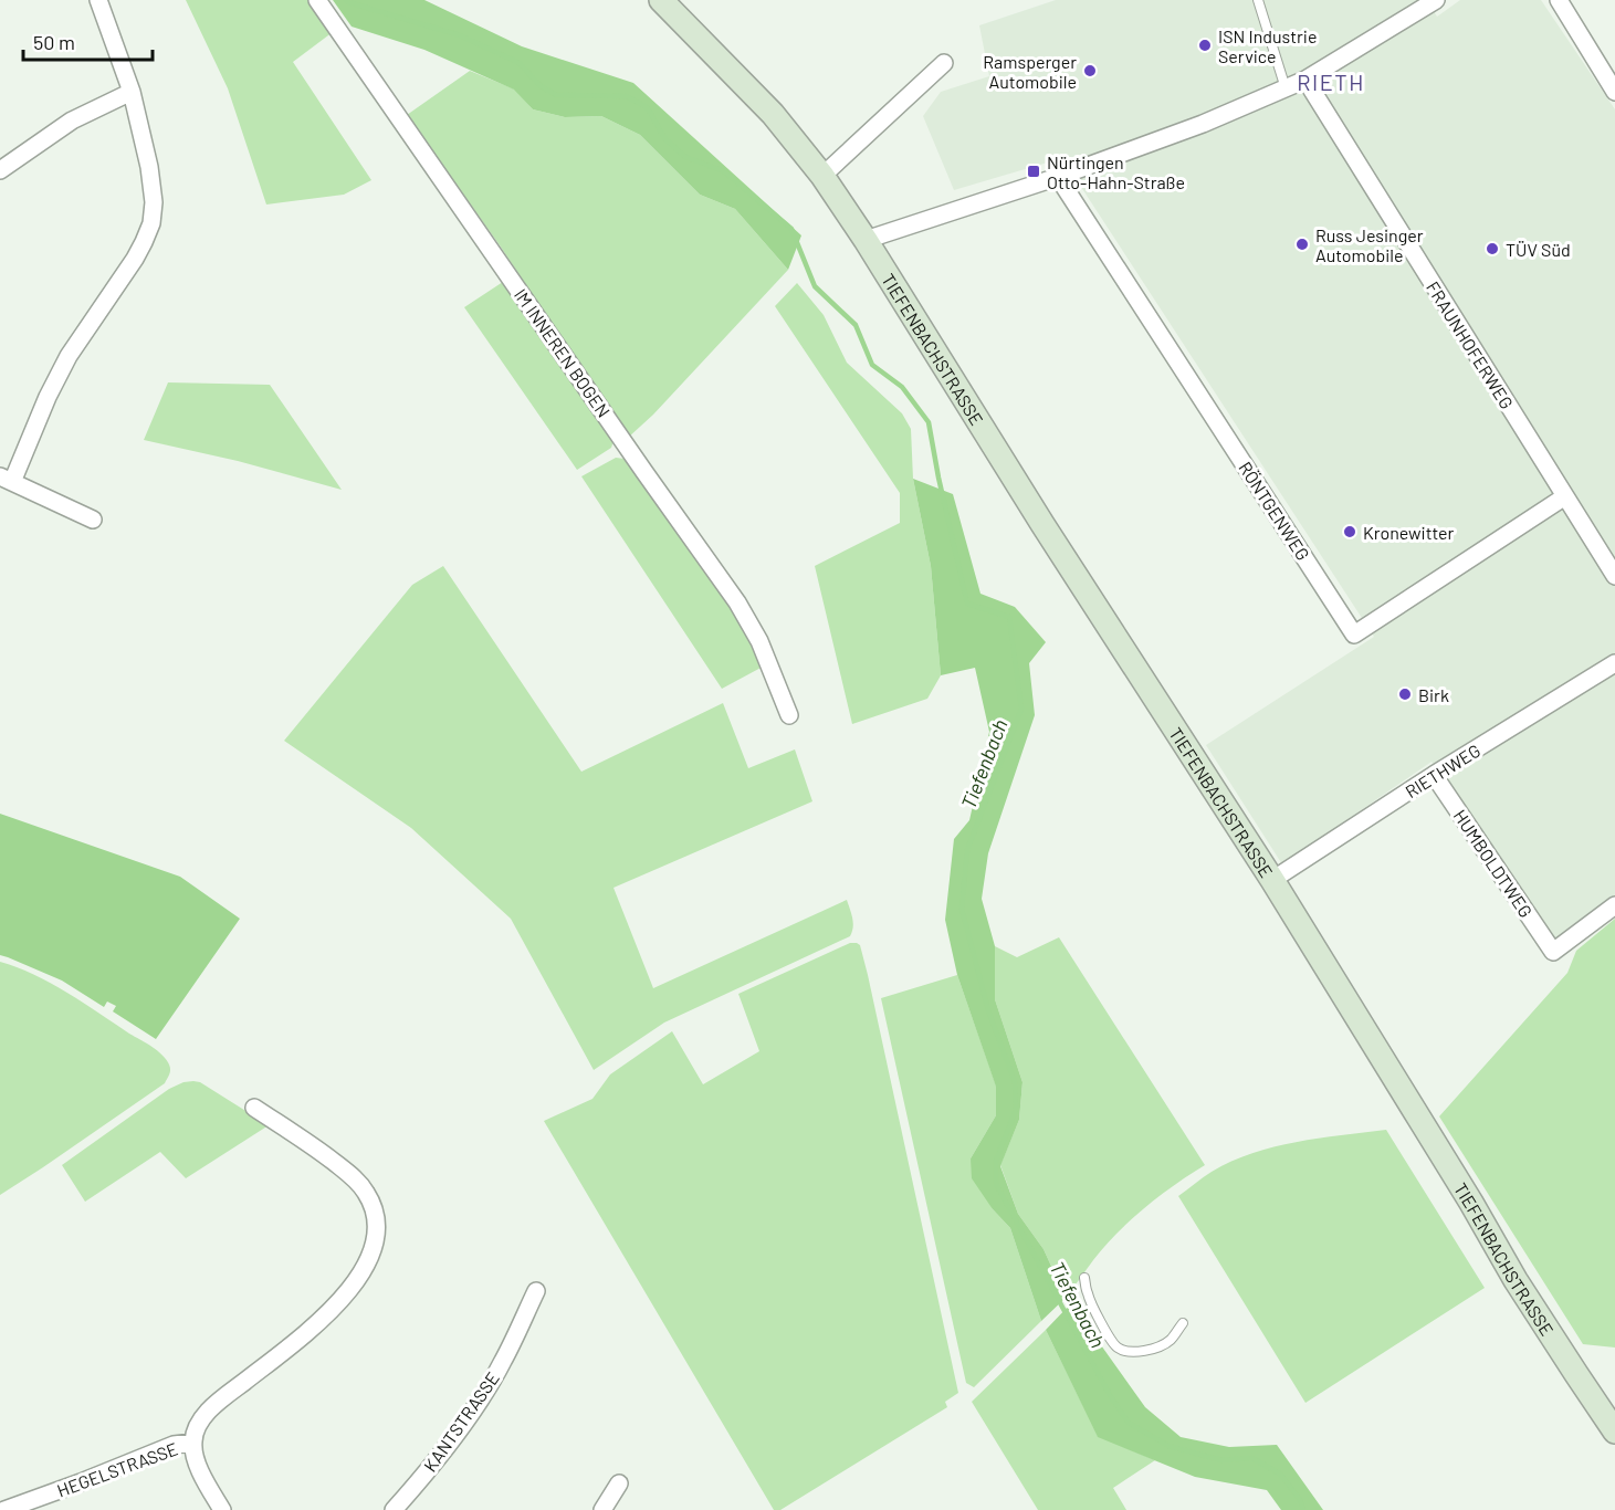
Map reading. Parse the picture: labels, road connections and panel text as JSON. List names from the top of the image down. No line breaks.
{"streets":{"street":["FRAUNHOFERWEG","TIEFENBACHSTRASSE","IM INNEREN BOGEN","RÖNTGENWEG","RIETHWEG","HUMBOLDTWEG","KANTSTRASSE","HEGELSTRASSE"]},"crossings":[["FRAUNHOFERWEG","RÖNTGENWEG"],["TIEFENBACHSTRASSE","RIETHWEG"],["RIETHWEG","HUMBOLDTWEG"]],"districts":["RIETH"],"water":["Tiefenbach"],"places":{"other":["ISN Industrie Service","Ramsperger Automobile","Russ Jesinger Automobile","TÜV Süd","Kronewitter","Birk"],"transit":["Nürtingen Otto-Hahn-Straße"]},"scale_bar":"50 m"}
